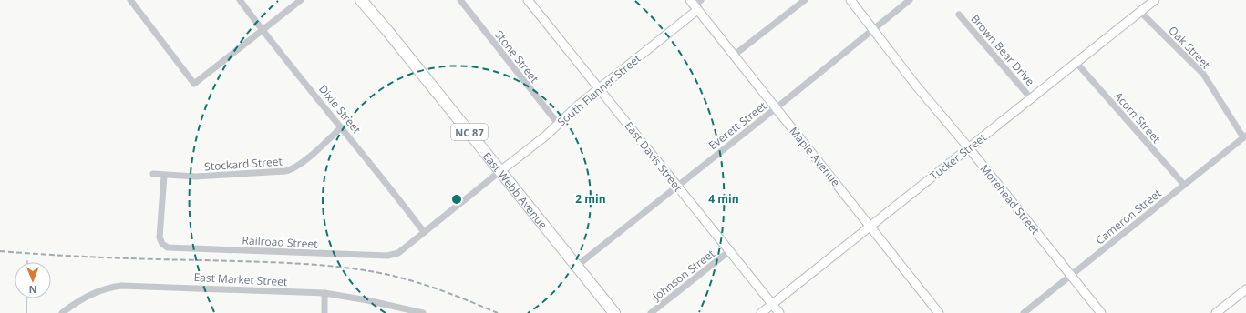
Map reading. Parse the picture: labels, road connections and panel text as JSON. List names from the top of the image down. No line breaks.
{"streets":{"highway":["NC 87","East Webb Avenue"],"street":["Oak Street","Brown Bear Drive","Stone Street","South Flanner Street","Dixie Street","Acorn Street","Everett Street","East Davis Street","Maple Avenue","Tucker Street","Stockard Street","Morehead Street","Cameron Street","Railroad Street","Johnson Street","East Market Street"]},"crossings":[["Oak Street","Tucker Street"],["Oak Street","Cameron Street"],["Brown Bear Drive","Tucker Street"],["Stone Street","South Flanner Street"],["South Flanner Street","East Davis Street"],["South Flanner Street","Maple Avenue"],["South Flanner Street","East Webb Avenue"],["Dixie Street","Stockard Street"],["Dixie Street","Railroad Street"],["Acorn Street","Tucker Street"],["Acorn Street","Cameron Street"],["Everett Street","East Davis Street"],["Everett Street","Maple Avenue"],["Everett Street","East Webb Avenue"],["Everett Street","Morehead Street"],["East Davis Street","Tucker Street"],["East Davis Street","Johnson Street"],["Maple Avenue","Tucker Street"],["Tucker Street","Morehead Street"],["Stockard Street","Railroad Street"],["Morehead Street","Cameron Street"]],"north":"bottom","rings":["2 min","4 min"]}
